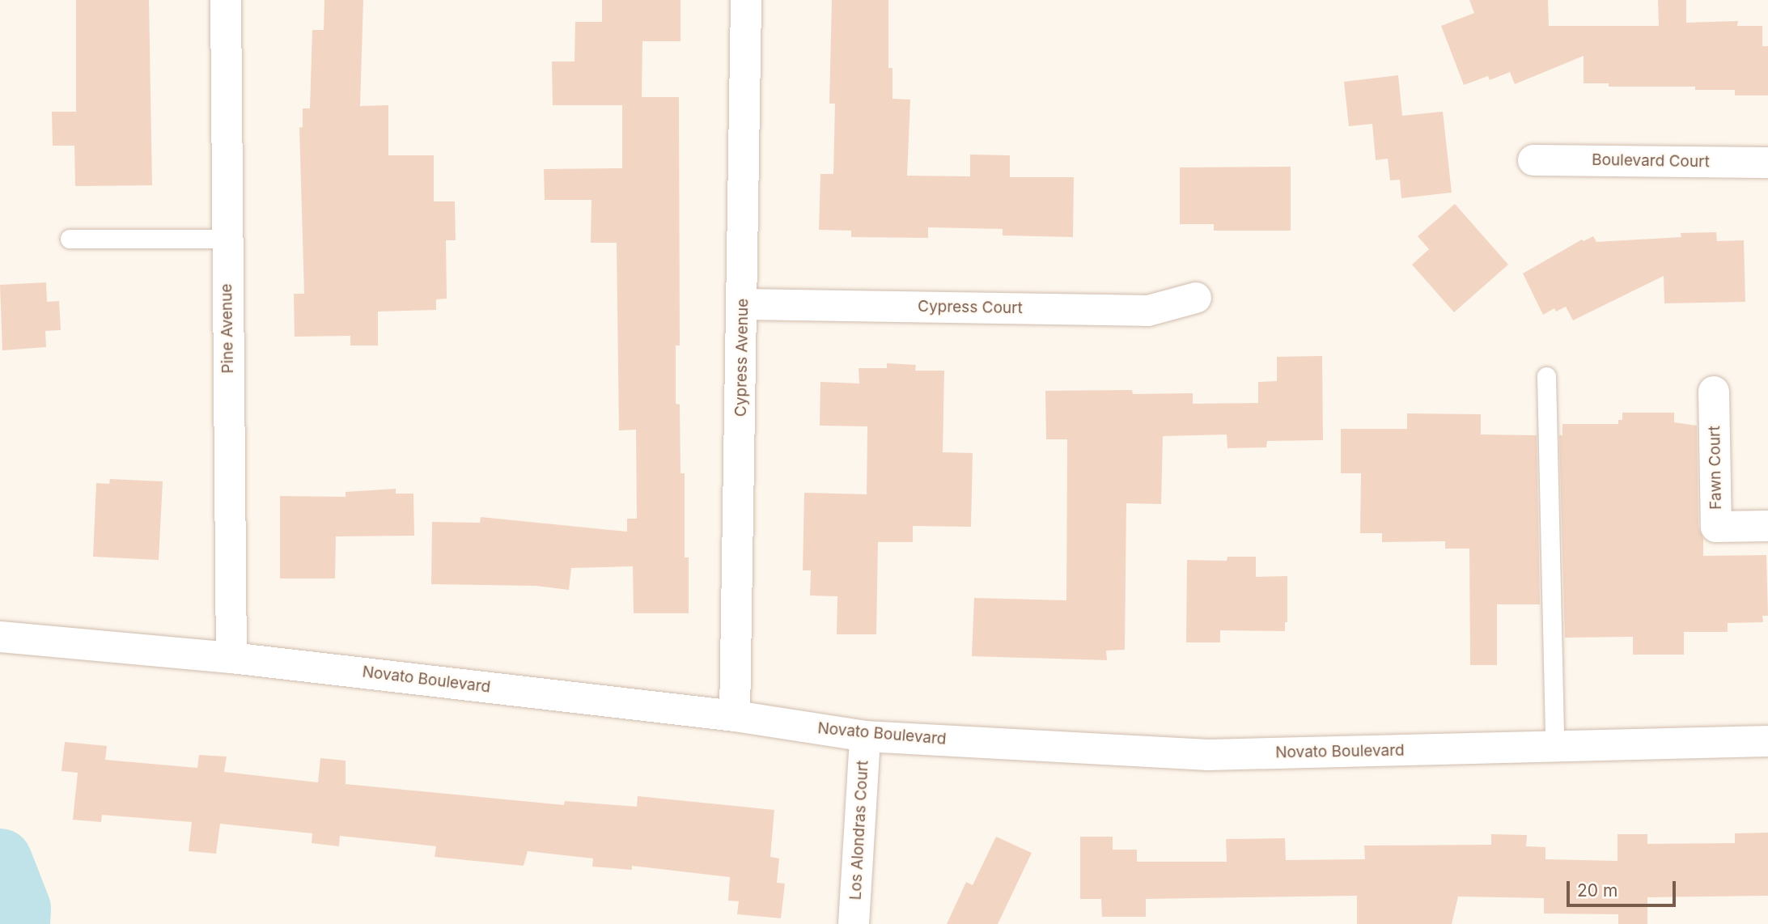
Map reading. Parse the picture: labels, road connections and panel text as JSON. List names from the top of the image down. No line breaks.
{"streets":{"street":["Boulevard Court","Cypress Court","Pine Avenue","Cypress Avenue","Fawn Court","Novato Boulevard","Los Alondras Court"]},"crossings":[["Cypress Court","Cypress Avenue"],["Pine Avenue","Novato Boulevard"],["Cypress Avenue","Novato Boulevard"],["Novato Boulevard","Los Alondras Court"]],"scale_bar":"20 m"}
